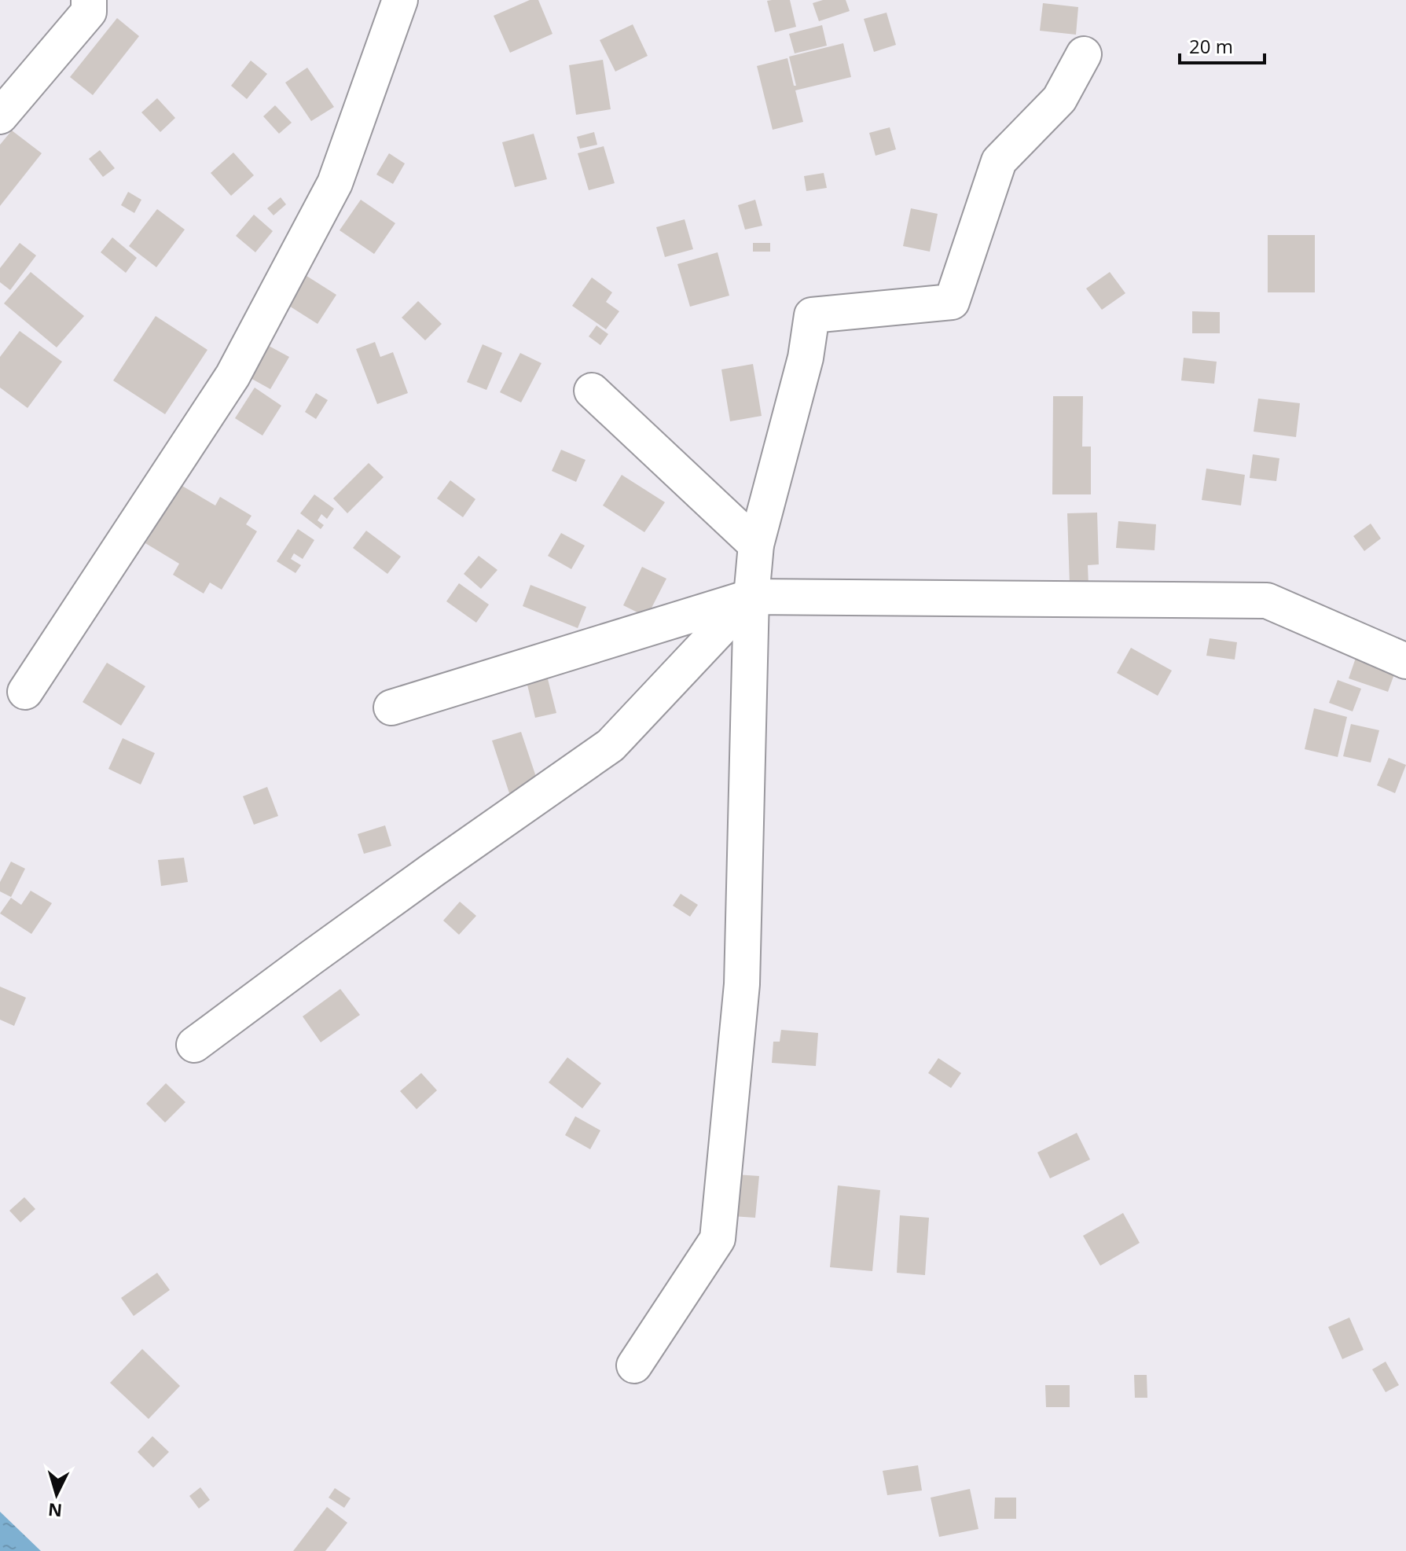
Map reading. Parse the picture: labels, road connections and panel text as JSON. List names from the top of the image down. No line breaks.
{"scale_bar":"20 m","north":"bottom"}
